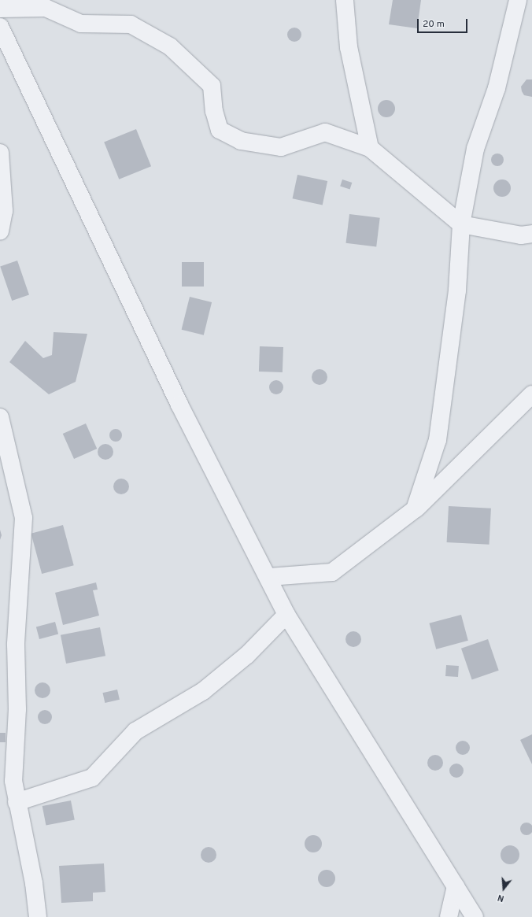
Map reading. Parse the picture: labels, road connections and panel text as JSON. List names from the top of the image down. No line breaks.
{"scale_bar":"20 m","north":"bottom"}
